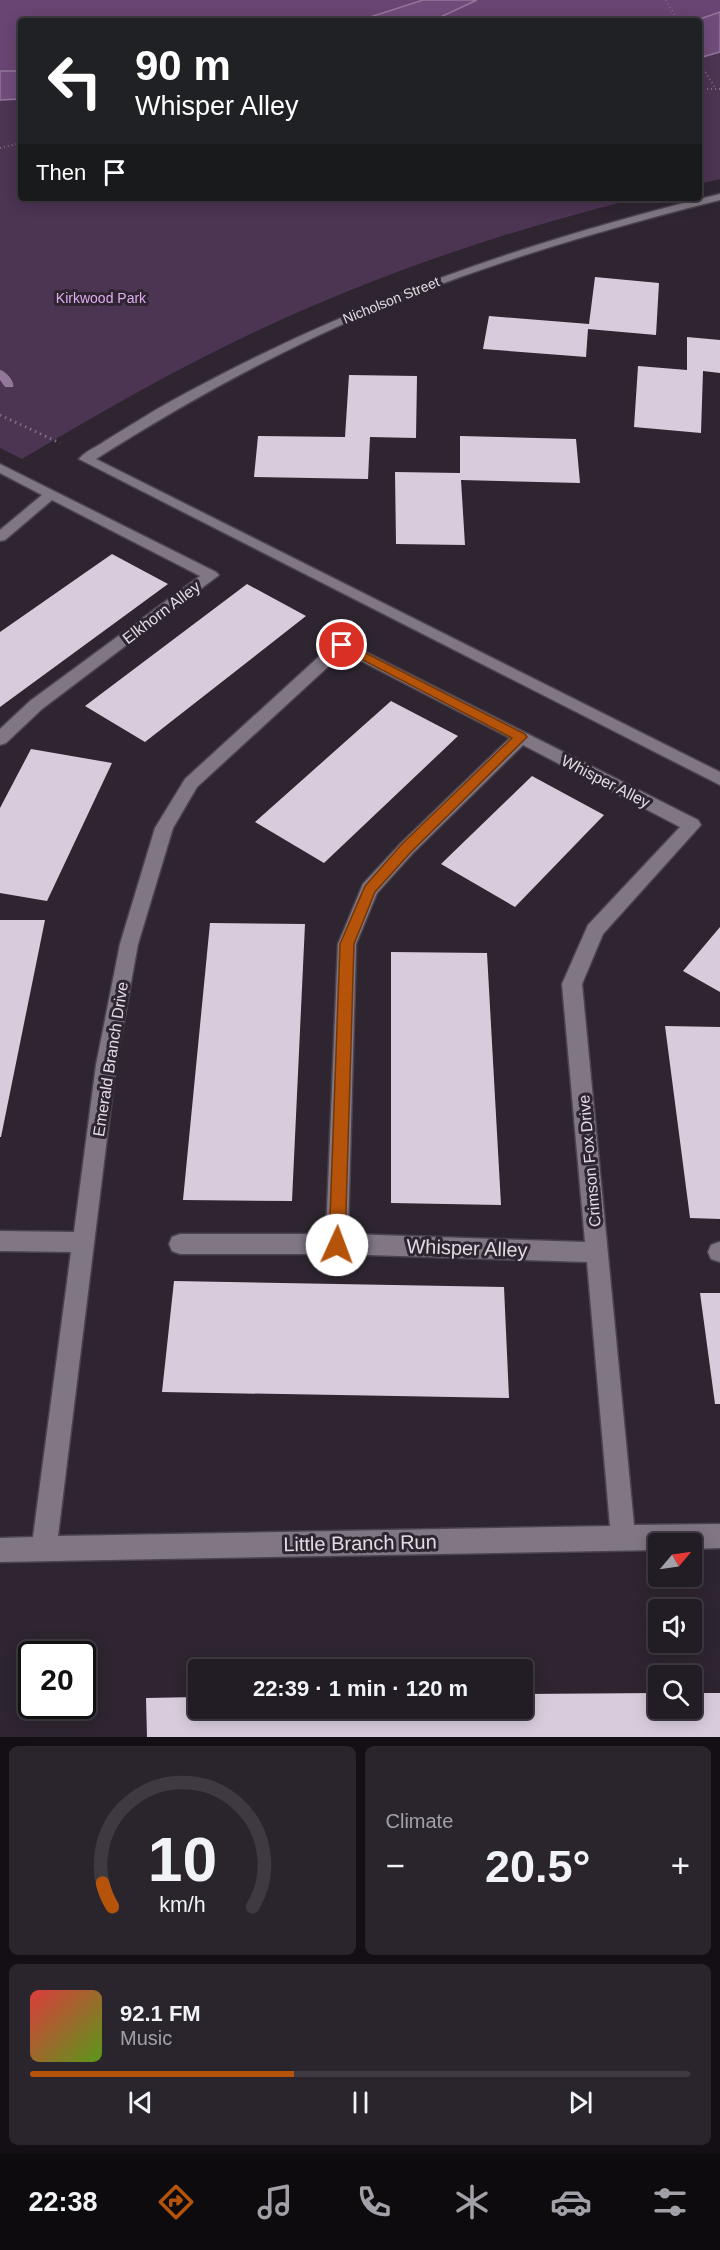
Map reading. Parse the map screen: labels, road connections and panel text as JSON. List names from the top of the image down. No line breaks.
{"streets":{"street":["Nicholson Street","Elkhorn Alley","Whisper Alley","Emerald Branch Drive","Crimson Fox Drive","Little Branch Run"]},"crossings":[["Whisper Alley","Emerald Branch Drive"],["Whisper Alley","Crimson Fox Drive"],["Emerald Branch Drive","Little Branch Run"],["Crimson Fox Drive","Little Branch Run"]],"parks":["Kirkwood Park"],"north":"top right","page":{"turn":["90 m","Whisper Alley"],"then":"Then","limit":"20","trip":"22:39 · 1 min · 120 m","tile":"Climate","heat":["−","20.5°","+"],"song":["92.1 FM","Music"],"tabs":"22:38","gauge":["10","km/h"]}}
